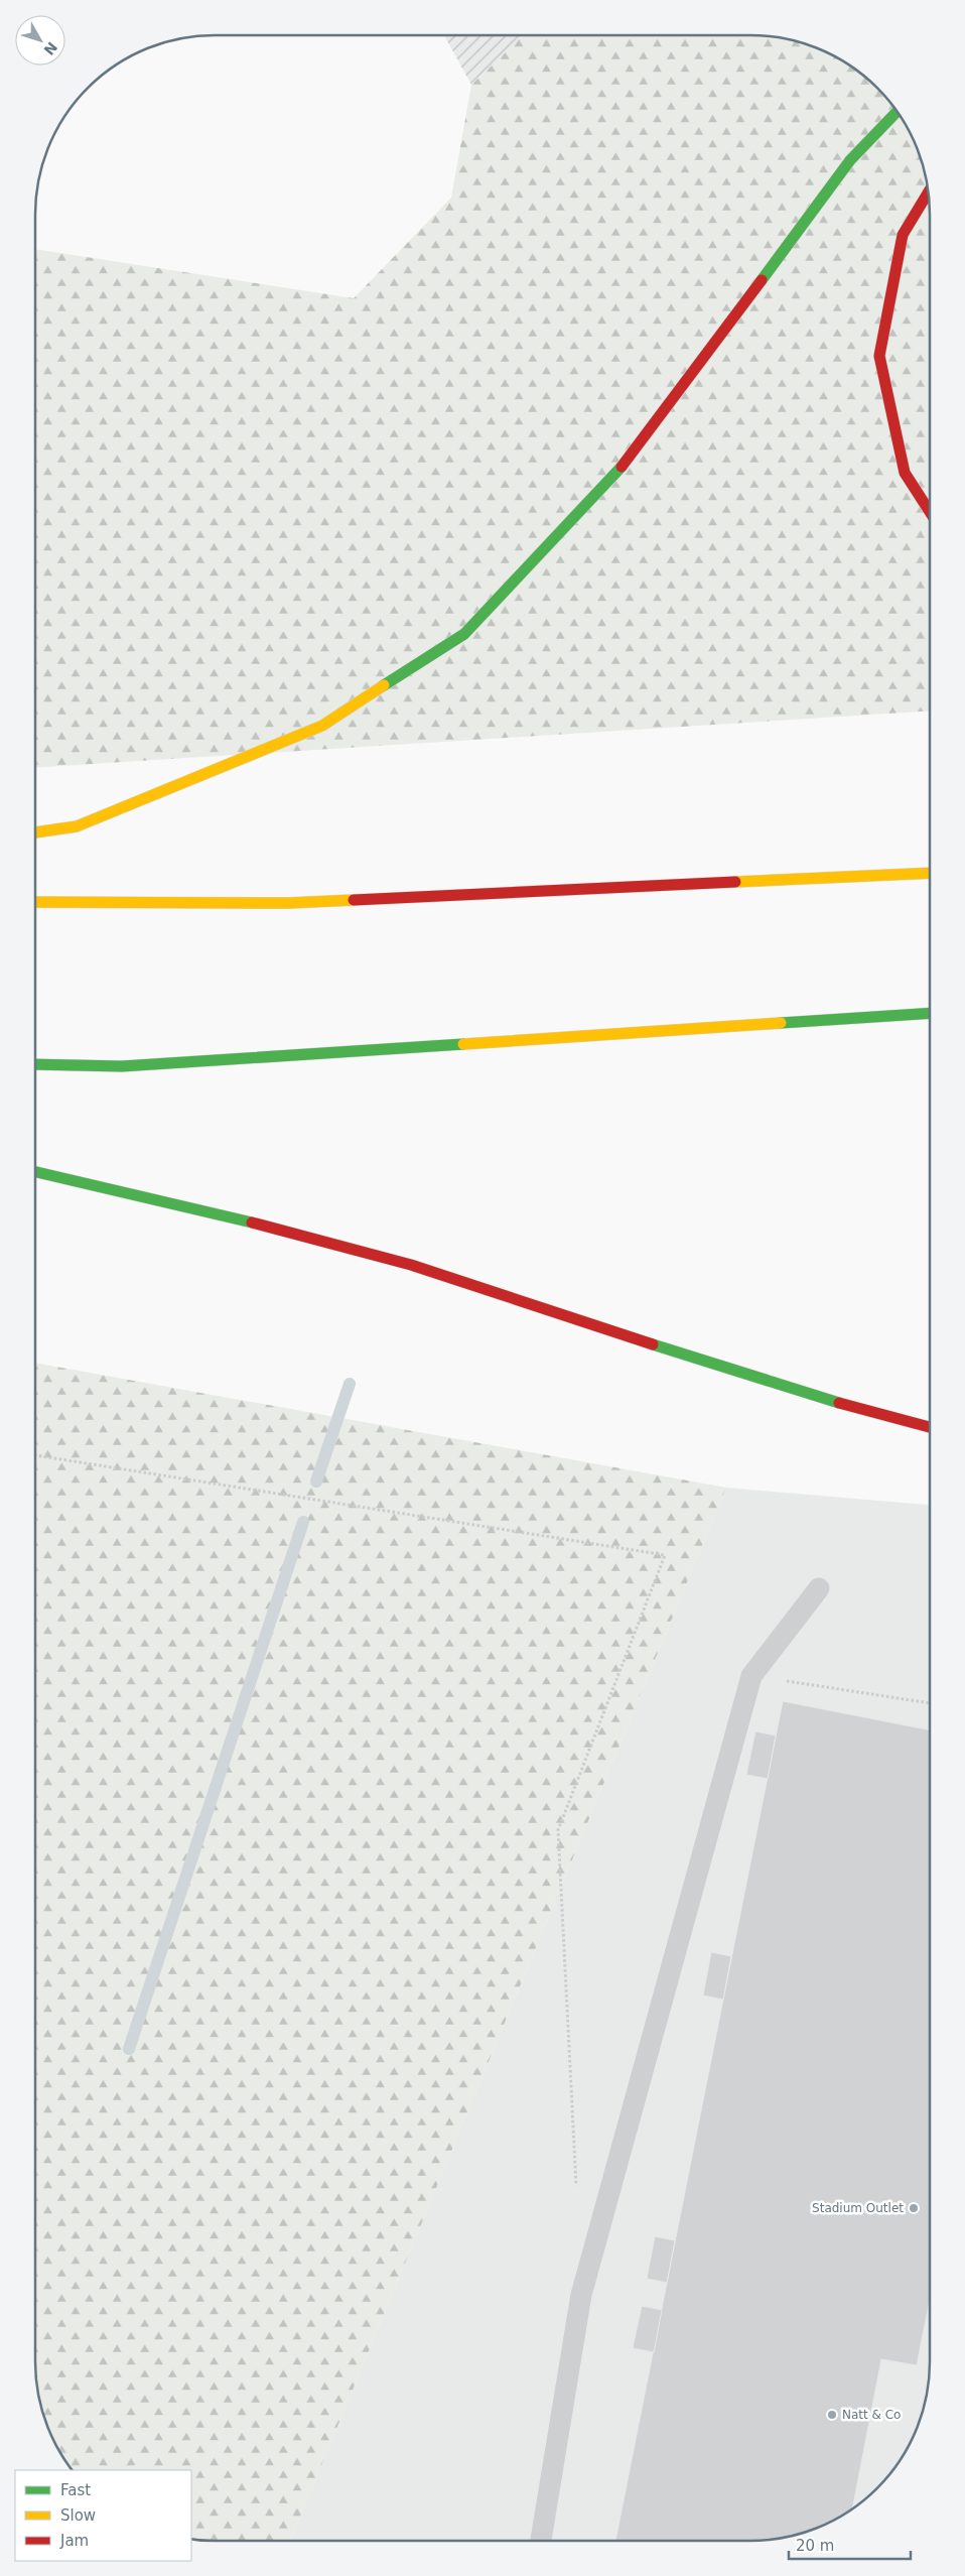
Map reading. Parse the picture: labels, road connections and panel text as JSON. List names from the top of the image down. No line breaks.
{"places":["Stadium Outlet","Natt & Co"],"legend":["Fast","Slow","Jam"],"scale_bar":"20 m","north":"bottom right"}
